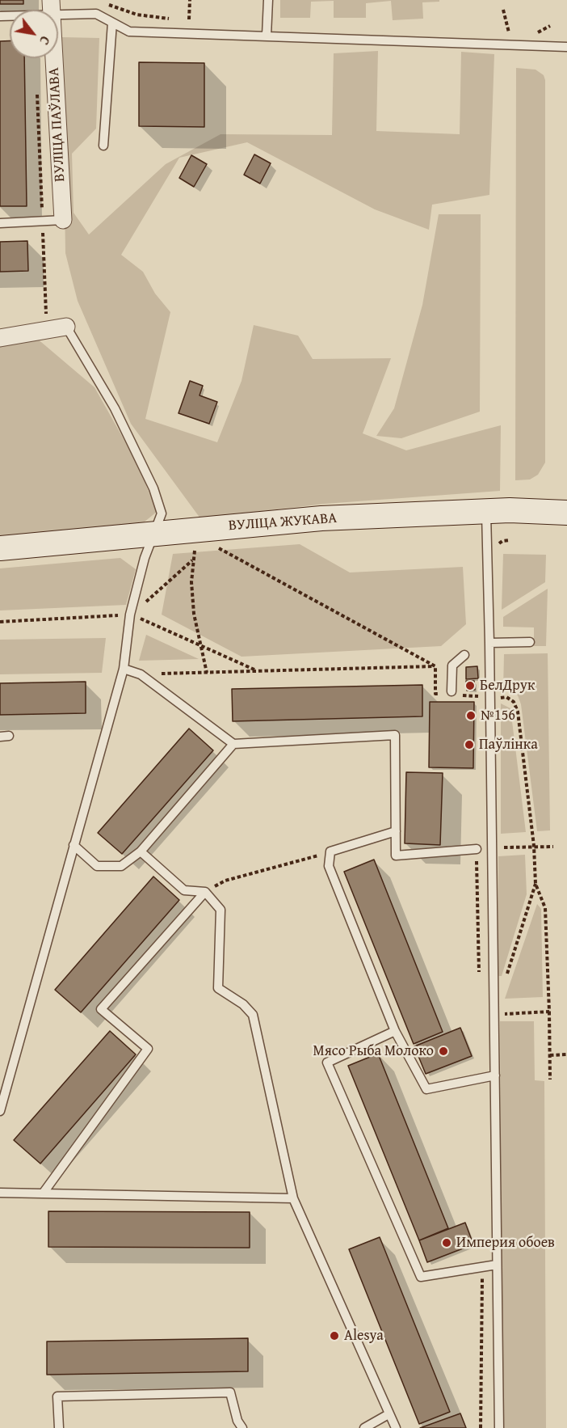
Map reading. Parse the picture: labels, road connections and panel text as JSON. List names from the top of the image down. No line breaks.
{"streets":{"street":["ВУЛІЦА ПАЎЛАВА","ВУЛІЦА ЖУКАВА"]},"places":["БелДрук","№156","Паўлінка","Мясо Рыба Молоко","Империя обоев","Alesya"],"north":"bottom right"}
